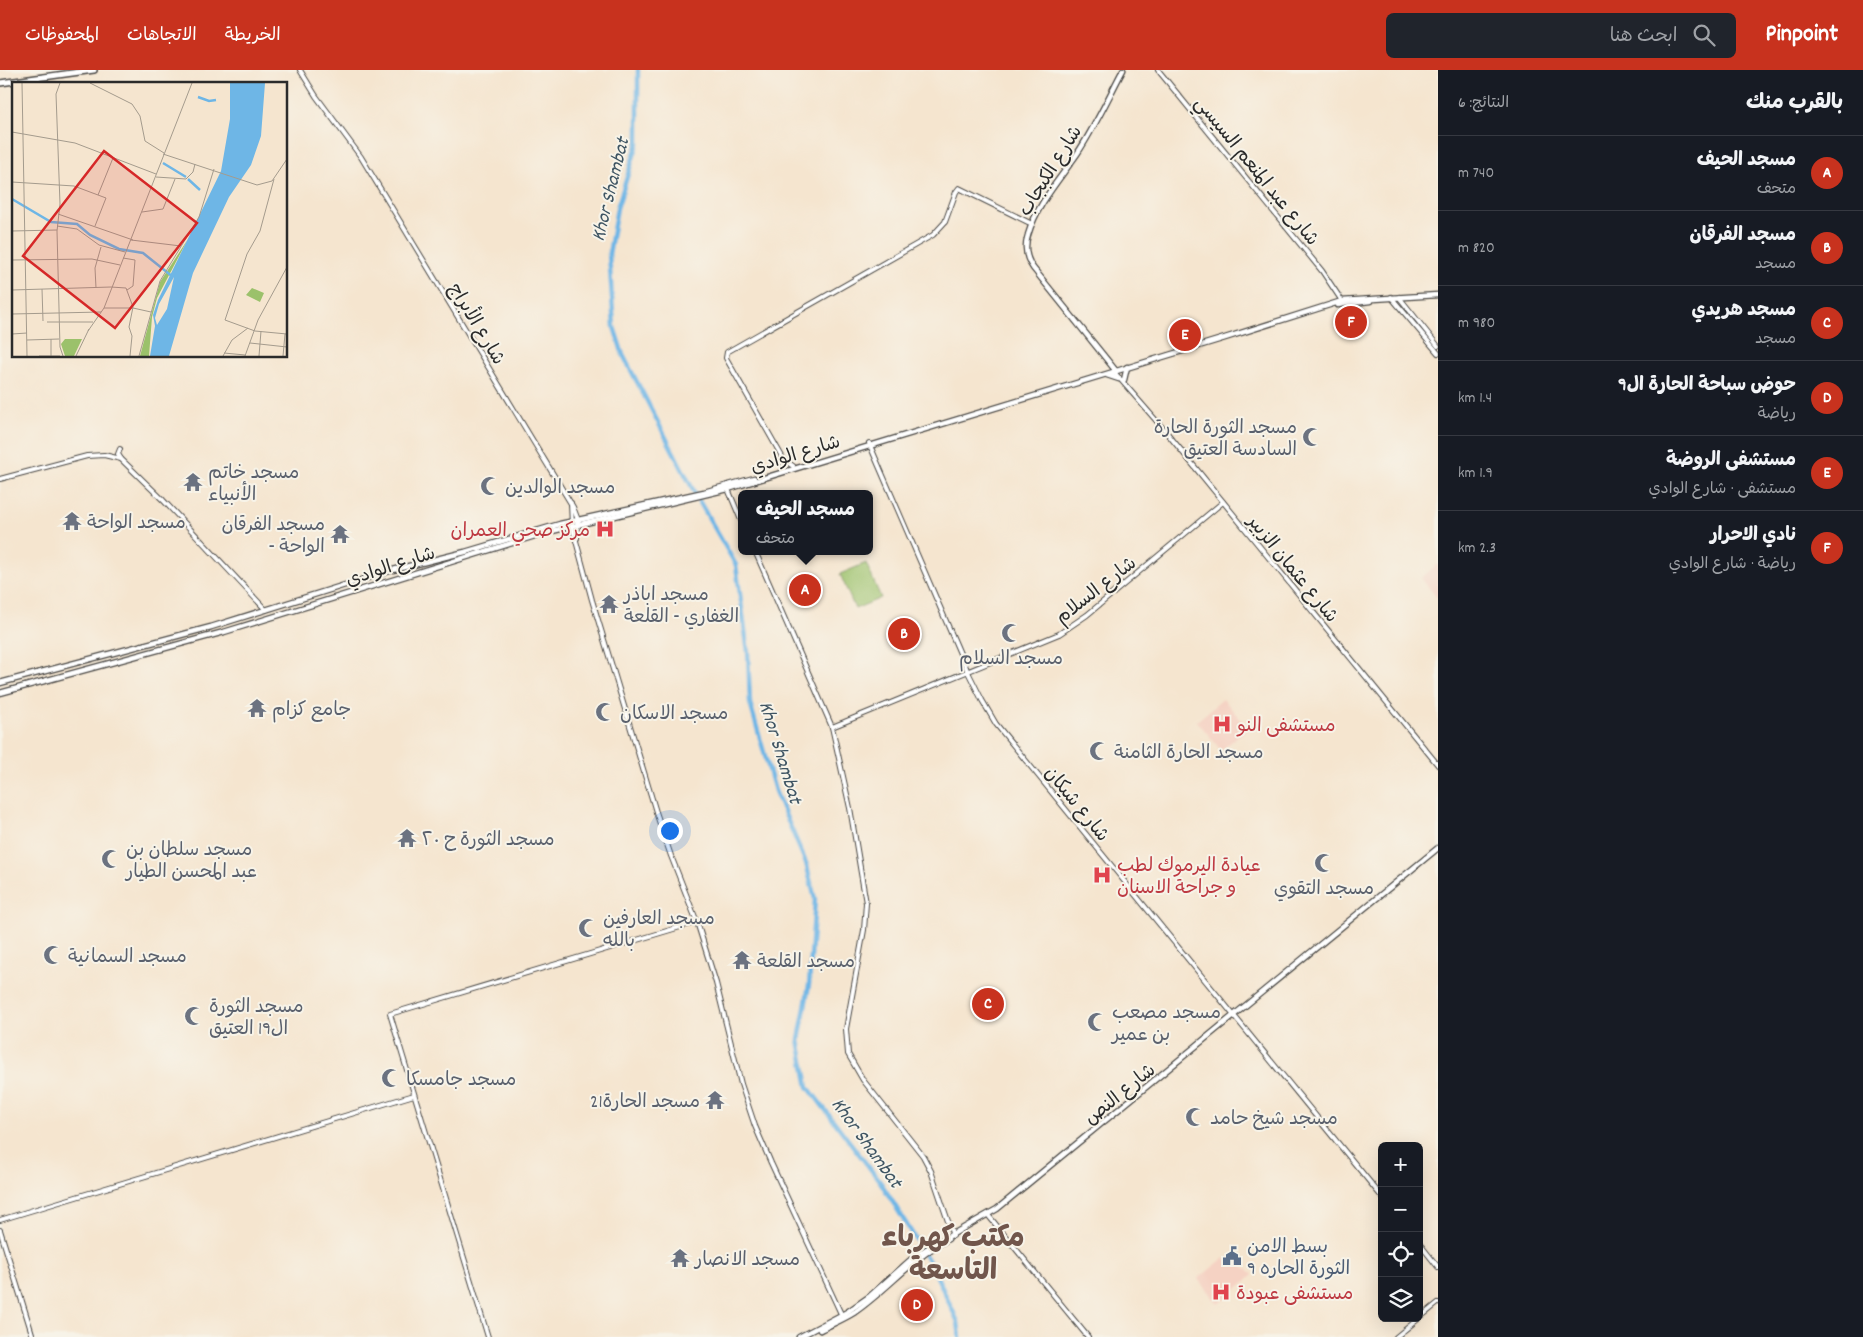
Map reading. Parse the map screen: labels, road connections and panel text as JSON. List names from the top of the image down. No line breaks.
{"streets":{"main road":["شارع الكبجاب","شارع الوادي","شارع النص"],"street":["شارع عبد المنعم السيسي","شارع الأبراج","شارع عثمان الزبير","شارع السلام","شارع شيكان"]},"crossings":[["شارع عبد المنعم السيسي","شارع الوادي"],["شارع الأبراج","شارع الوادي"],["شارع الوادي","شارع عثمان الزبير"],["شارع الوادي","شارع شيكان"],["شارع عثمان الزبير","شارع السلام"],["شارع السلام","شارع شيكان"],["شارع شيكان","شارع النص"]],"districts":["مكتب كهرباء التاسعة"],"water":["Khor Shambat"],"places":{"mosque":["مسجد الثورة الحارة السادسة العتيق","مسجد الوالدين","مسجد السلام","مسجد الاسكان","مسجد الحارة الثامنة","مسجد سلطان بن عبد المحسن الطيار","مسجد التقوي","مسجد العارفين بالله","مسجد السمانية","مسجد الثورة ال19 العتيق","مسجد مصعب بن عمير","مسجد جامسكا","مسجد شيخ حامد"],"temple":["مسجد خاتم الأنبياء","مسجد الواحة","مسجد الفرقان - الواحة","مسجد اباذر الغفاري - القلعة","جامع كزام","مسجد الثورة ح ٢٠","مسجد القلعة","مسجد الحارة21","مسجد الانصار"],"hospital":["مركز صحي العمران","مستشفى النو","عيادة اليرموك لطب و جراحة الاسنان","مستشفى عبودة"],"public building":["بسط الامن الثورة الحاره 9"]},"page":{"header":"Pinpoint","search":"ابحث هنا","nav":["الخريطة","الاتجاهات","المحفوظات"],"heading":["بالقرب منك","النتائج: 6"],"list":[{"mark":"A","name":"مسجد الحيف","note":"متحف","value":"740 m"},{"mark":"B","name":"مسجد الفرقان","note":"مسجد","value":"820 m"},{"mark":"C","name":"مسجد هريدي","note":"مسجد","value":"980 m"},{"mark":"D","name":"حوض سباحة الحارة ال9","note":"رياضة","value":"1.4 km"},{"mark":"E","name":"مستشفى الروضة","note":"مستشفى · شارع الوادي","value":"1.9 km"},{"mark":"F","name":"نادي الاحرار","note":"رياضة · شارع الوادي","value":"2.3 km"}],"pins":["F","E","A","B","C","D"],"popup":["مسجد الحيف","متحف"],"map_buttons":["+","−"]}}
